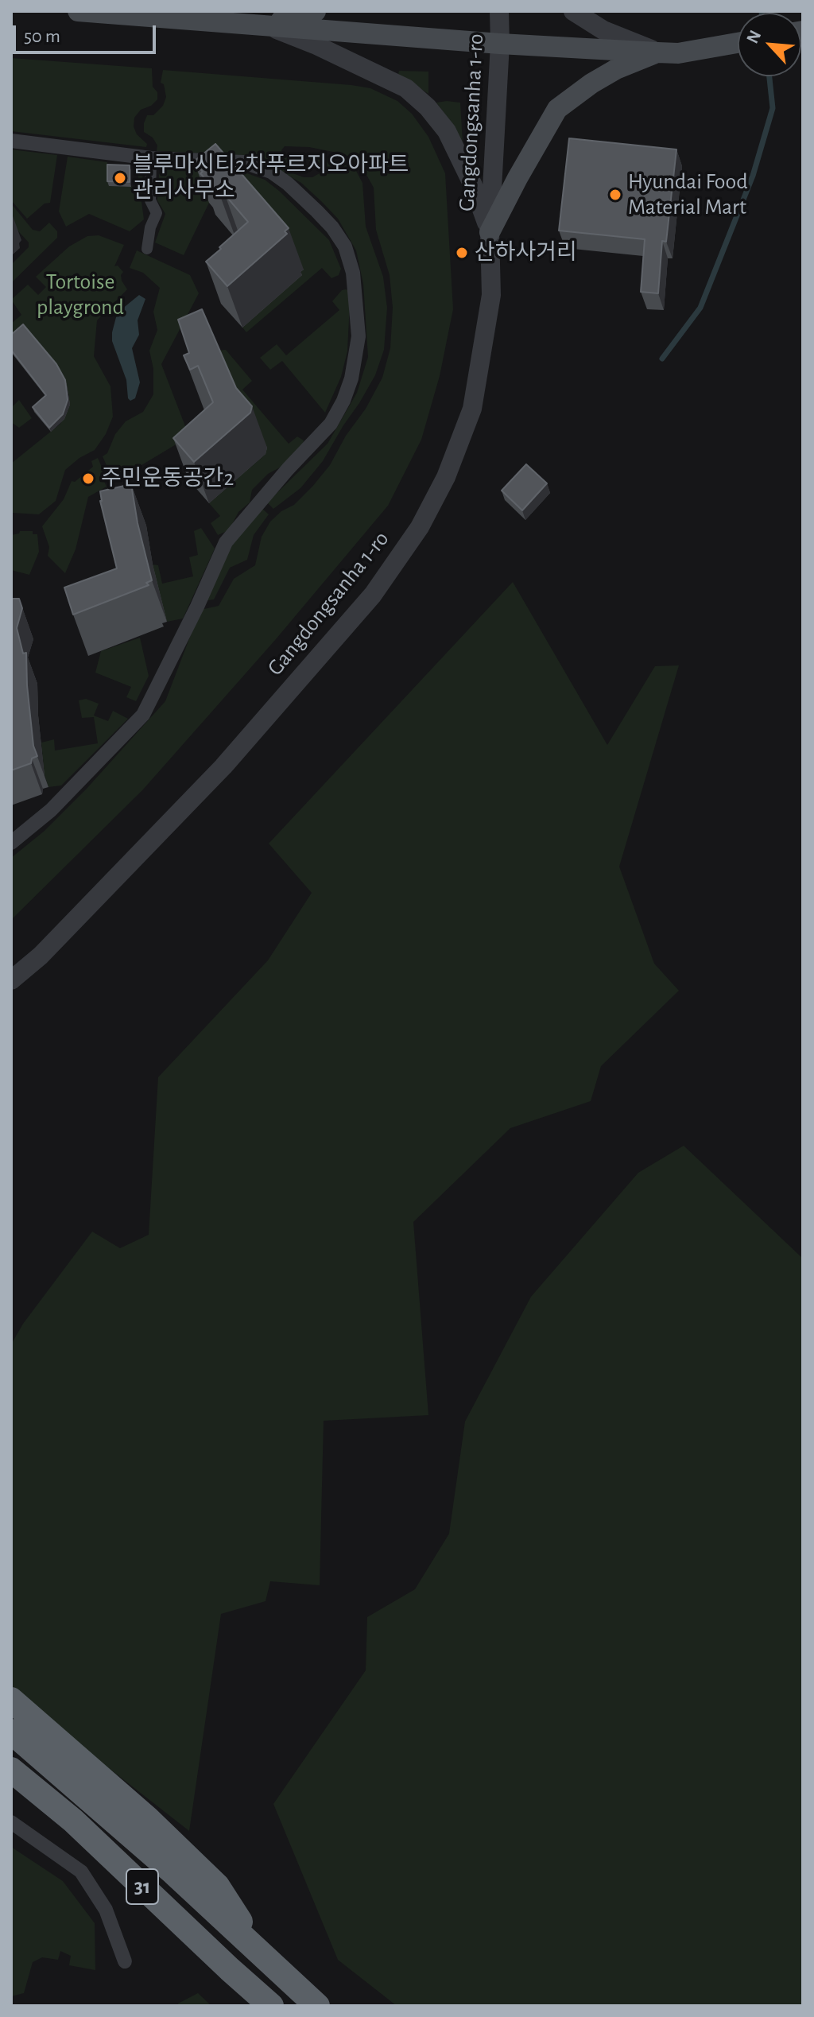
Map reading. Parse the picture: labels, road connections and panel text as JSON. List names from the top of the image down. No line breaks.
{"streets":{"highway":["31"],"street":["Gangdongsanha 1-ro"]},"parks":["Tortoise playgrond"],"places":["블루마시티2차푸르지오아파트 관리사무소","Hyundai Food Material Mart","산하사거리","주민운동공간2"],"scale_bar":"50 m","north":"top left"}
